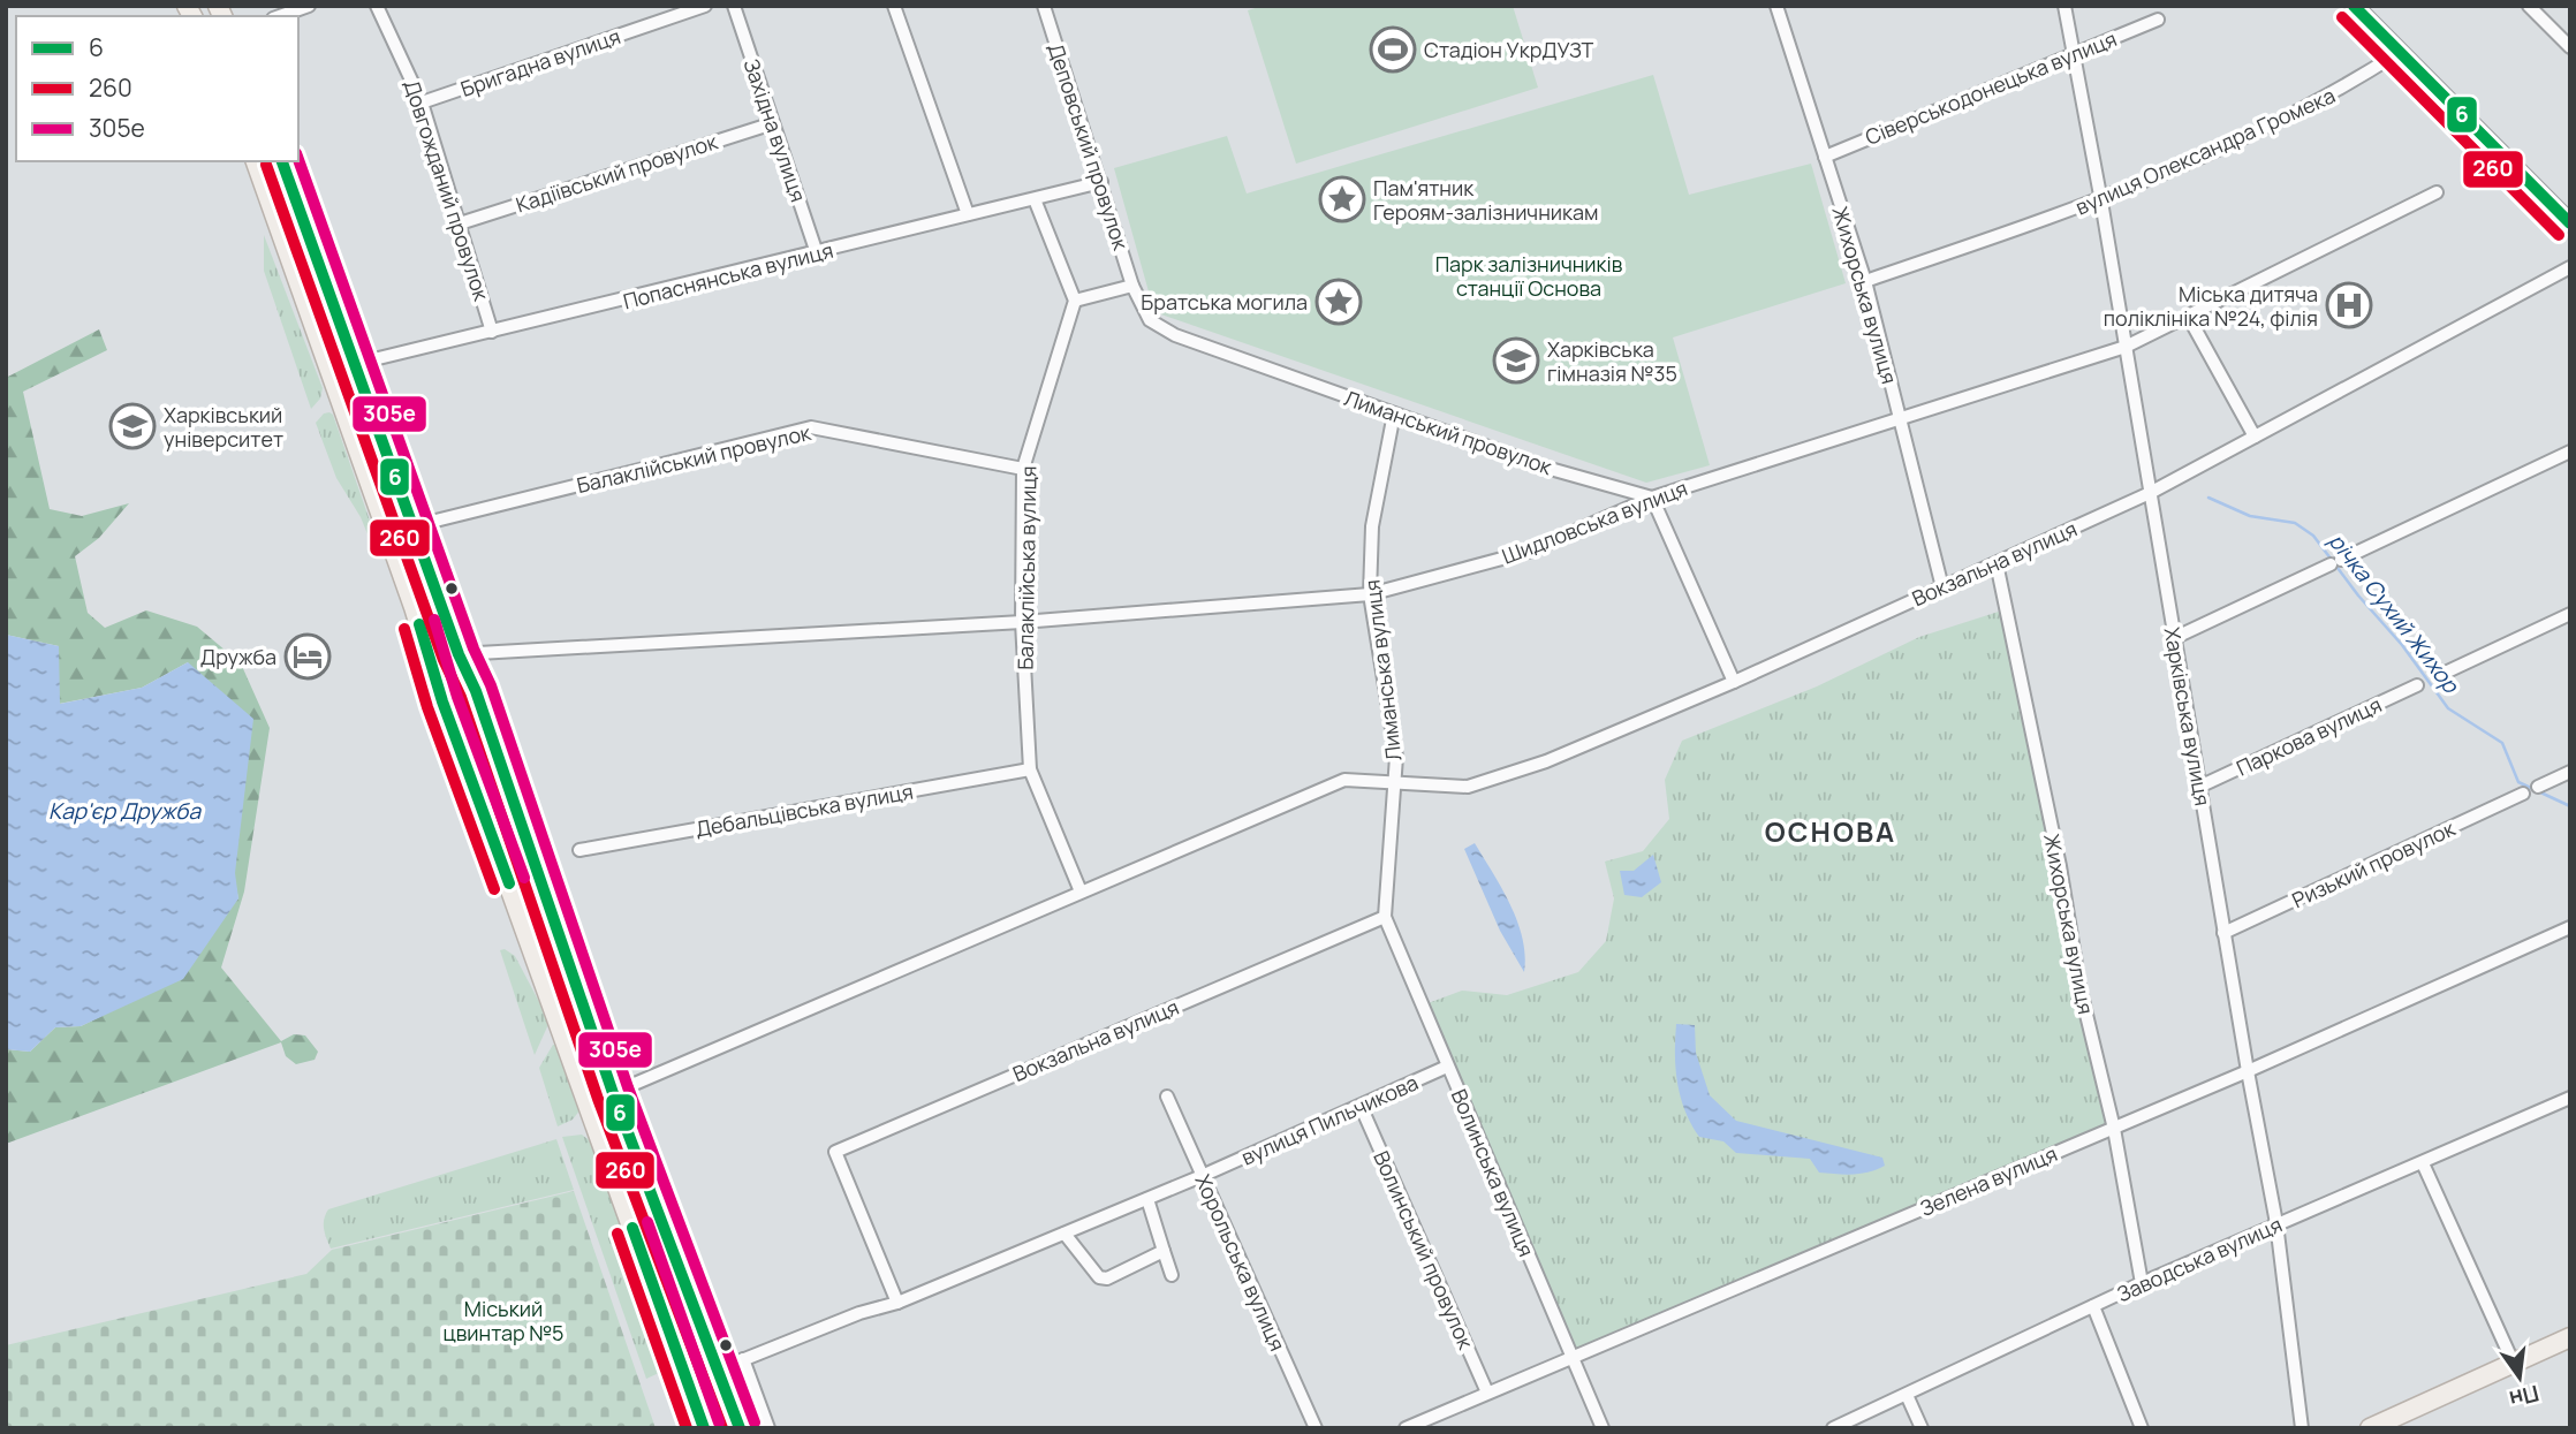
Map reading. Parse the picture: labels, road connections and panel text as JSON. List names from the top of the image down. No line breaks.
{"streets":{"street":["Бригадна вулиця","Сіверськодонецька вулиця","Західна вулиця","Деповський провулок","вулиця Олександра Громека","Кадіївський провулок","Довгожданий провулок","Попаснянська вулиця","Жихорська вулиця","Лиманський провулок","Балаклійський провулок","Шидловська вулиця","Вокзальна вулиця","Балаклійська вулиця","Лиманська вулиця","Харківська вулиця","Паркова вулиця","Дебальцівська вулиця","Ризький провулок","вулиця Пильчикова","Волинська вулиця","Зелена вулиця","Волинський провулок","Заводська вулиця","Хорольська вулиця"]},"crossings":[["Бригадна вулиця","Довгожданий провулок"],["Сіверськодонецька вулиця","Жихорська вулиця"],["Сіверськодонецька вулиця","Харківська вулиця"],["Західна вулиця","Кадіївський провулок"],["Західна вулиця","Попаснянська вулиця"],["Деповський провулок","Попаснянська вулиця"],["Деповський провулок","Лиманський провулок"],["вулиця Олександра Громека","Жихорська вулиця"],["вулиця Олександра Громека","Харківська вулиця"],["Кадіївський провулок","Довгожданий провулок"],["Довгожданий провулок","Попаснянська вулиця"],["Жихорська вулиця","Шидловська вулиця"],["Жихорська вулиця","Вокзальна вулиця"],["Жихорська вулиця","Зелена вулиця"],["Жихорська вулиця","Заводська вулиця"],["Лиманський провулок","Шидловська вулиця"],["Лиманський провулок","Лиманська вулиця"],["Балаклійський провулок","Балаклійська вулиця"],["Шидловська вулиця","Балаклійська вулиця"],["Шидловська вулиця","Лиманська вулиця"],["Шидловська вулиця","Харківська вулиця"],["Вокзальна вулиця","Балаклійська вулиця"],["Вокзальна вулиця","Лиманська вулиця"],["Вокзальна вулиця","Харківська вулиця"],["Вокзальна вулиця","вулиця Пильчикова"],["Вокзальна вулиця","Волинська вулиця"],["Балаклійська вулиця","Дебальцівська вулиця"],["Харківська вулиця","Паркова вулиця"],["Харківська вулиця","Ризький провулок"],["Харківська вулиця","Зелена вулиця"],["Харківська вулиця","Заводська вулиця"],["вулиця Пильчикова","Волинська вулиця"],["вулиця Пильчикова","Волинський провулок"],["вулиця Пильчикова","Хорольська вулиця"],["Волинська вулиця","Зелена вулиця"],["Зелена вулиця","Волинський провулок"]],"districts":["ОСНОВА"],"water":["річка Сухий Жихор","Кар'єр Дружба"],"parks":["Парк залізничників станції Основа","Міський цвинтар №5"],"places":{"sports":["Стадіон УкрДУЗТ"],"place":["Пам'ятник Героям-залізничникам","Братська могила"],"hospital":["Міська дитяча поліклініка №24, філія"],"school or university":["Харківська гімназія №35","Харківський університет"],"hotel":["Дружба"]},"lines":["transit line 6","transit line 260","transit line 305e"],"legend":["6","260","305e"],"north":"bottom"}
